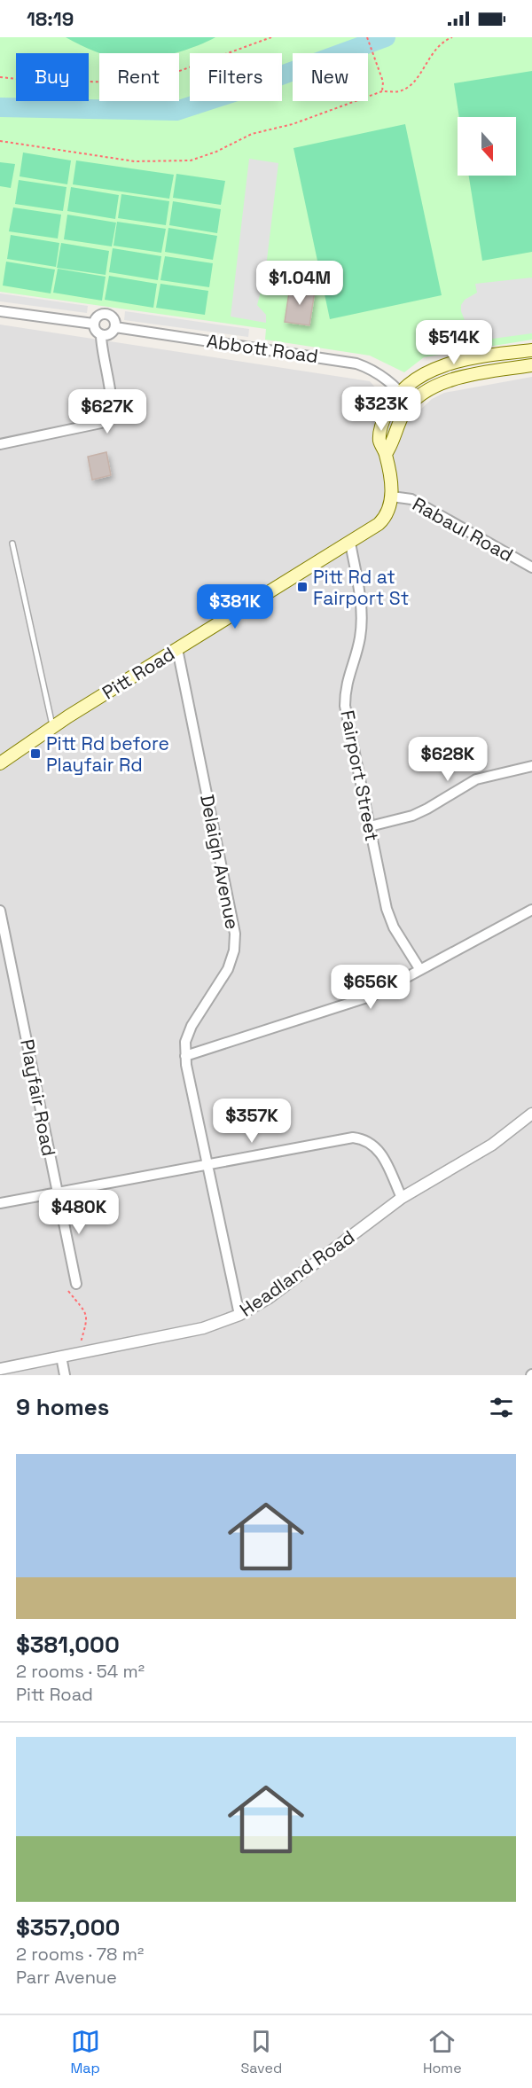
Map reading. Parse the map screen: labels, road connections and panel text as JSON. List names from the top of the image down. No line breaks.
{"streets":{"main road":["Pitt Road"],"street":["Abbott Road","Rabaul Road","Fairport Street","Delaigh Avenue","Playfair Road","Headland Road"]},"crossings":[["Rabaul Road","Pitt Road"],["Pitt Road","Fairport Street"],["Pitt Road","Delaigh Avenue"],["Delaigh Avenue","Headland Road"]],"places":{"transit":["Pitt Rd at Fairport St","Pitt Rd before Playfair Rd"]},"north":"bottom","page":{"status":"18:19","chip":["Buy","Rent","Filters","New"],"price":["$1.04M","$514K","$323K","$627K","$381K","$628K","$656K","$357K","$480K"],"heading":"9 homes","list":[{"name":"$381,000","note":"2 rooms · 54 m² · Pitt Road"},{"name":"$357,000","note":"2 rooms · 78 m² · Parr Avenue"}],"tabs":["Map","Saved","Home"]}}
